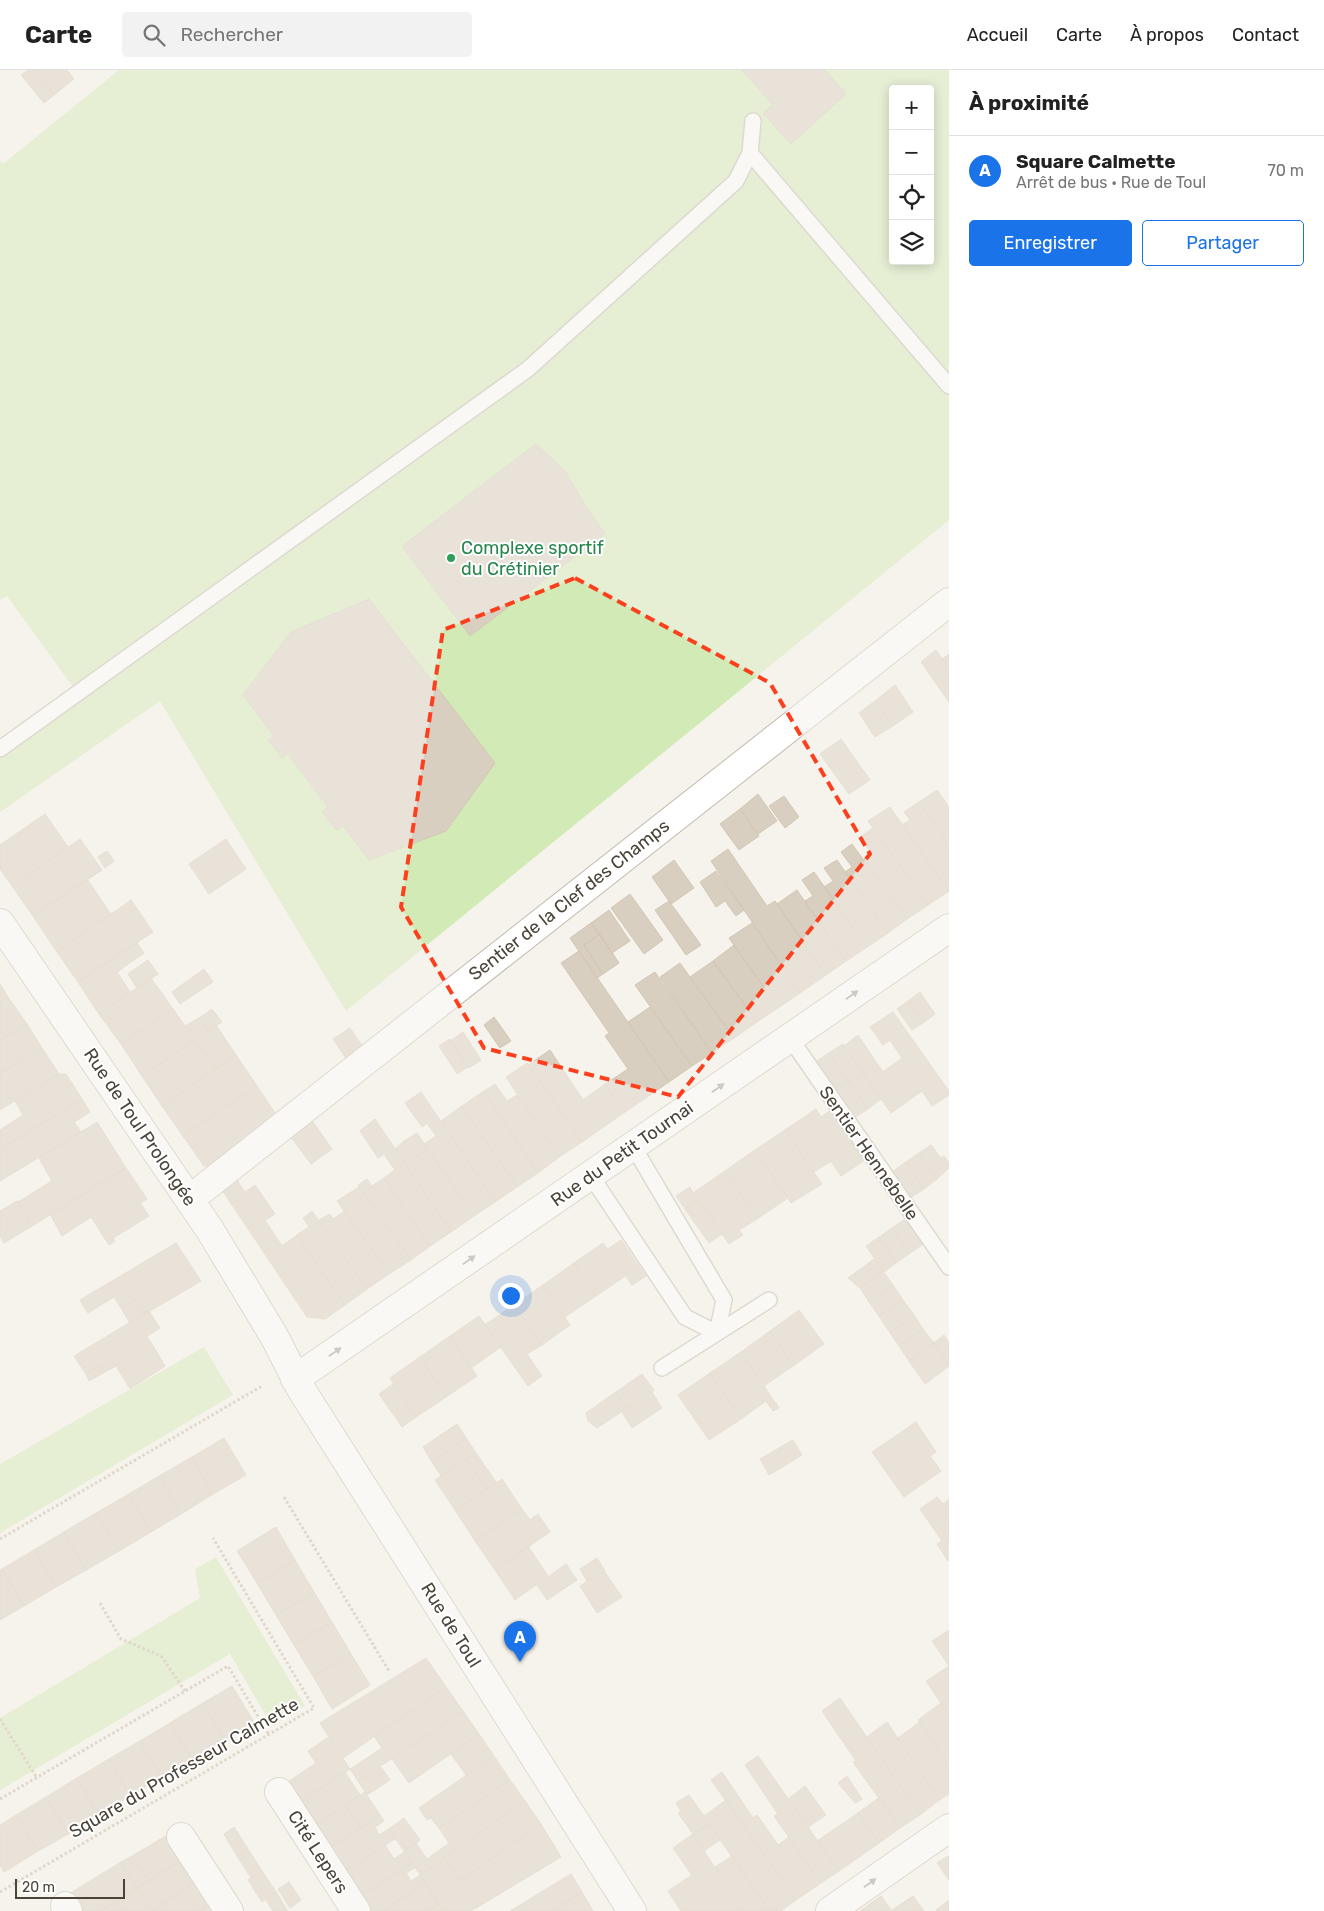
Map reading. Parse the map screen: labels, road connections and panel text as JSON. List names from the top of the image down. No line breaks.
{"streets":{"street":["Sentier de la Clef des Champs","Rue de Toul Prolongée","Rue du Petit Tournai","Rue de Toul","Cité Lepers"],"lane":["Sentier Hennebelle"],"path":["Square du Professeur Calmette"]},"crossings":[["Sentier de la Clef des Champs","Rue de Toul Prolongée"],["Rue de Toul Prolongée","Rue de Toul"],["Sentier Hennebelle","Rue du Petit Tournai"],["Rue du Petit Tournai","Rue de Toul"]],"one_way":["Rue du Petit Tournai"],"places":["Complexe sportif du Crétinier"],"scale_bar":"20 m","page":{"header":"Carte","search":"Rechercher","nav":["Accueil","Carte","À propos","Contact"],"heading":"À proximité","map_buttons":["+","−"],"list":[{"mark":"A","name":"Square Calmette","note":"Arrêt de bus · Rue de Toul","value":"70 m"}],"buttons":["Enregistrer","Partager"],"pins":"A","scale":"20 m"}}
